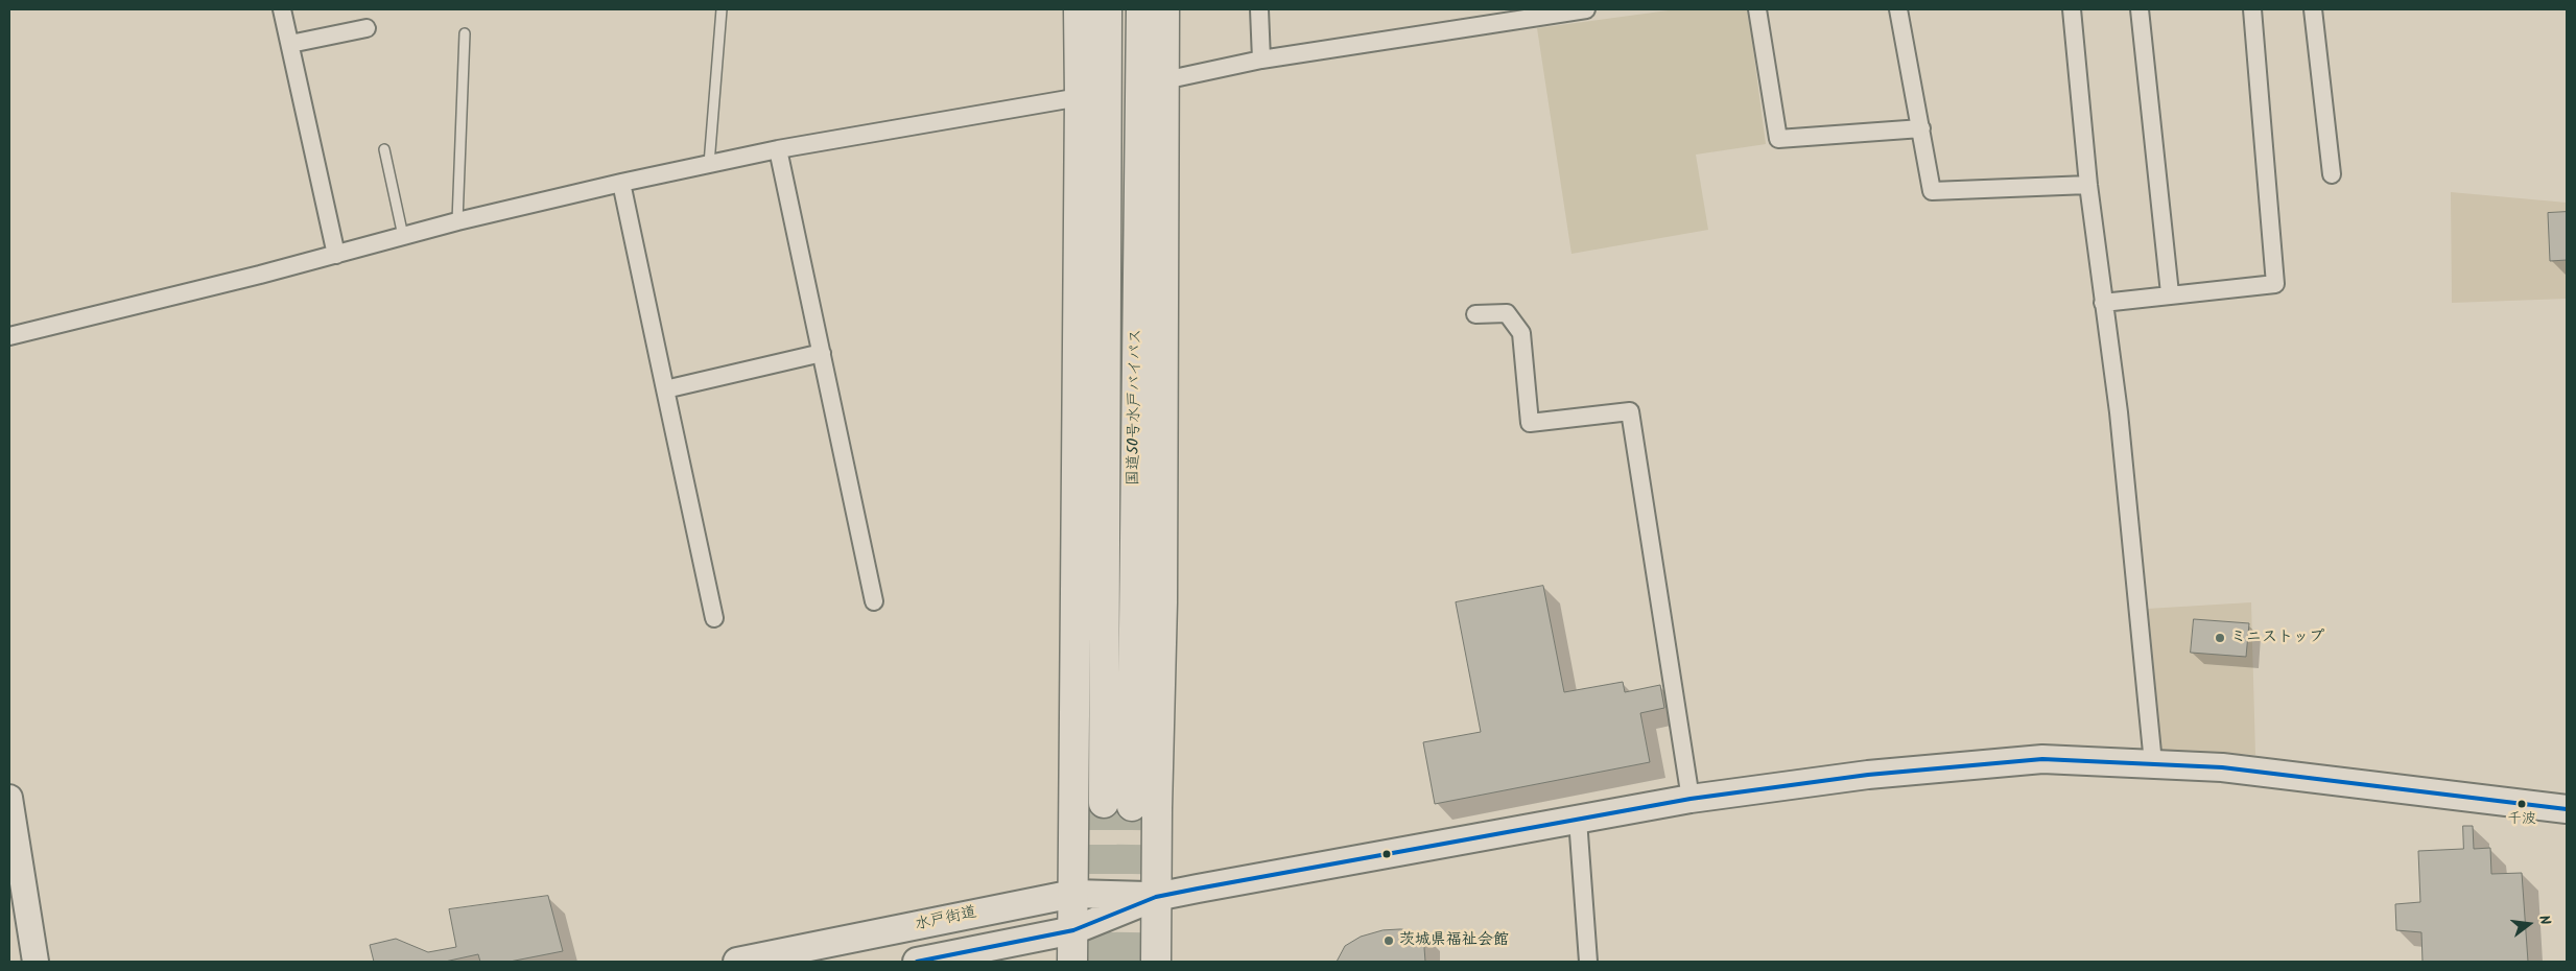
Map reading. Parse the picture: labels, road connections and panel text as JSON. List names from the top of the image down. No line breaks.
{"streets":{"highway":["国道50号水戸バイパス"],"main road":["水戸街道"]},"places":["ミニストップ","千波","茨城県福祉会館"],"north":"right"}
